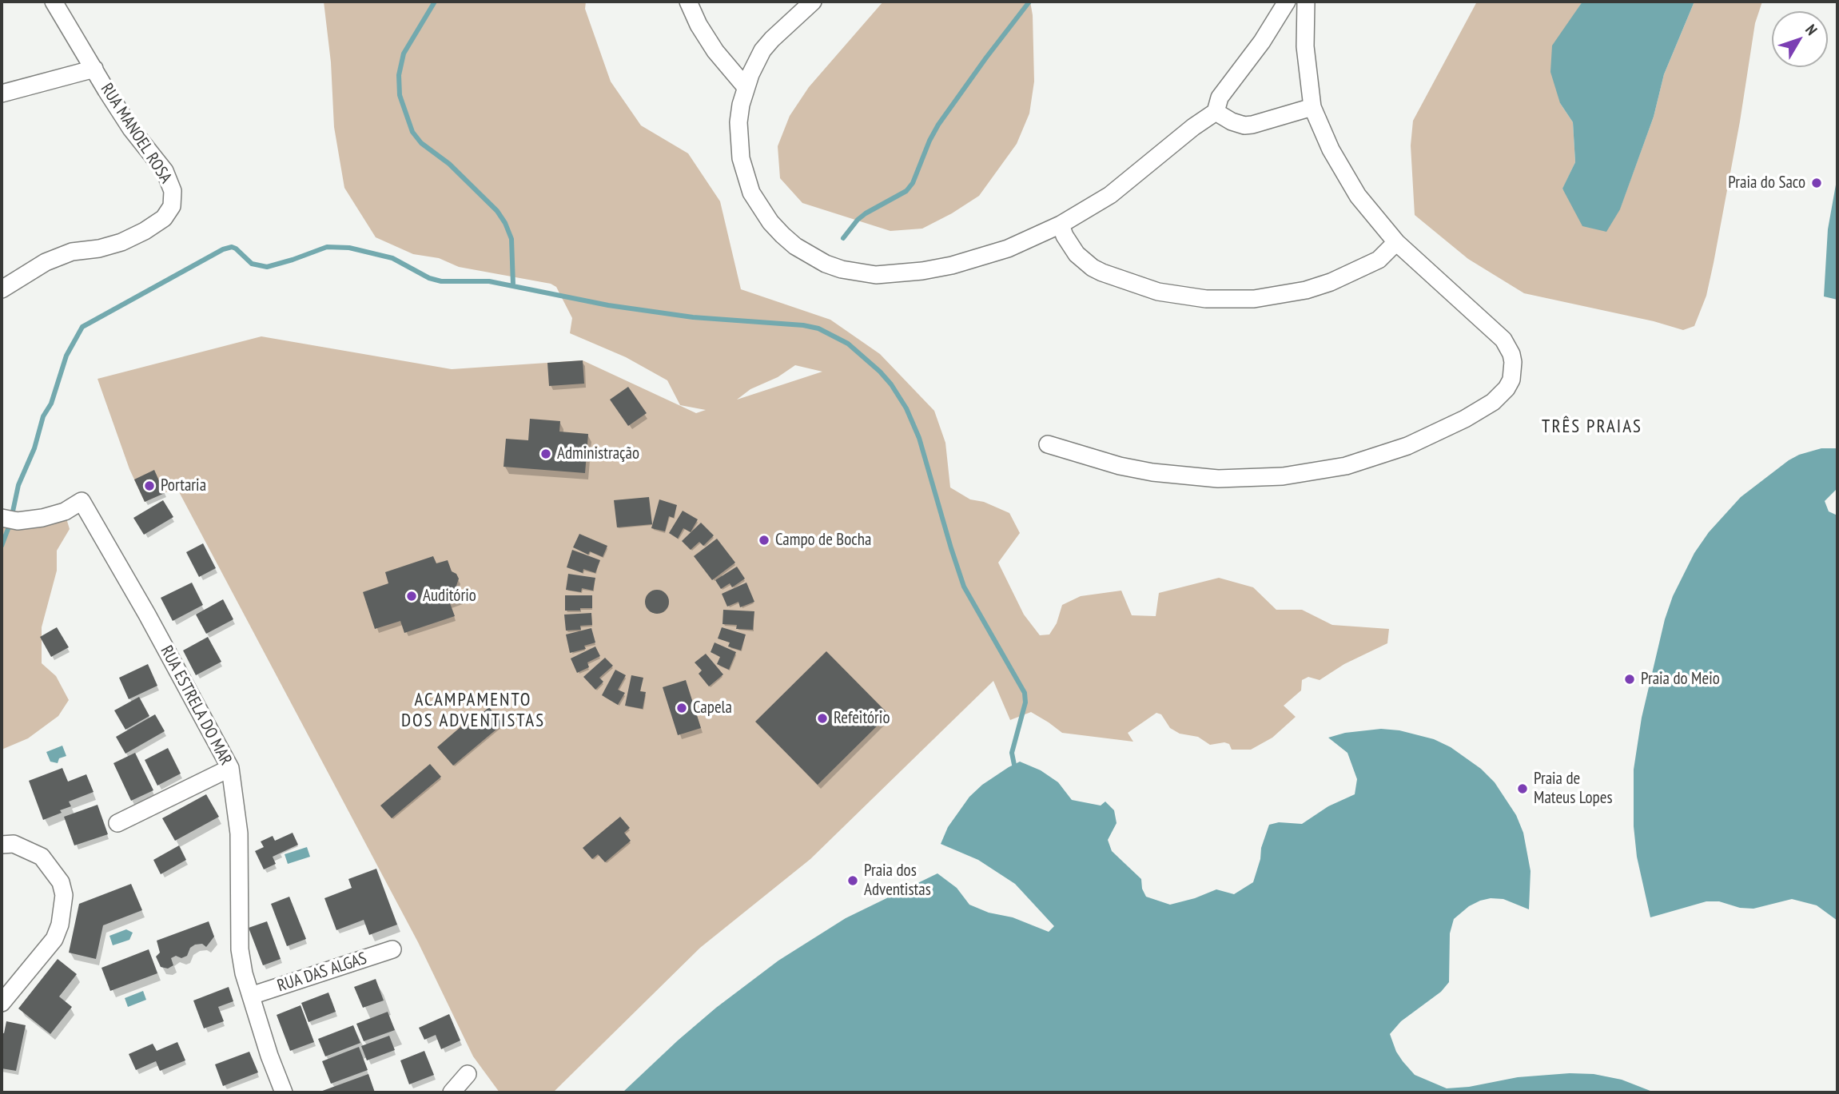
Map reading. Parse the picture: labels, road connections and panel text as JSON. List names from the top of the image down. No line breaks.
{"streets":{"street":["RUA MANOEL ROSA","RUA ESTRELA DO MAR","RUA DAS ALGAS"]},"crossings":[["RUA ESTRELA DO MAR","RUA DAS ALGAS"]],"districts":["TRÊS PRAIAS","ACAMPAMENTO DOS ADVENTISTAS"],"places":["Praia do Saco","Administração","Portaria","Campo de Bocha","Auditório","Praia do Meio","Capela","Refeitório","Praia de Mateus Lopes","Praia dos Adventistas"],"north":"top right"}
